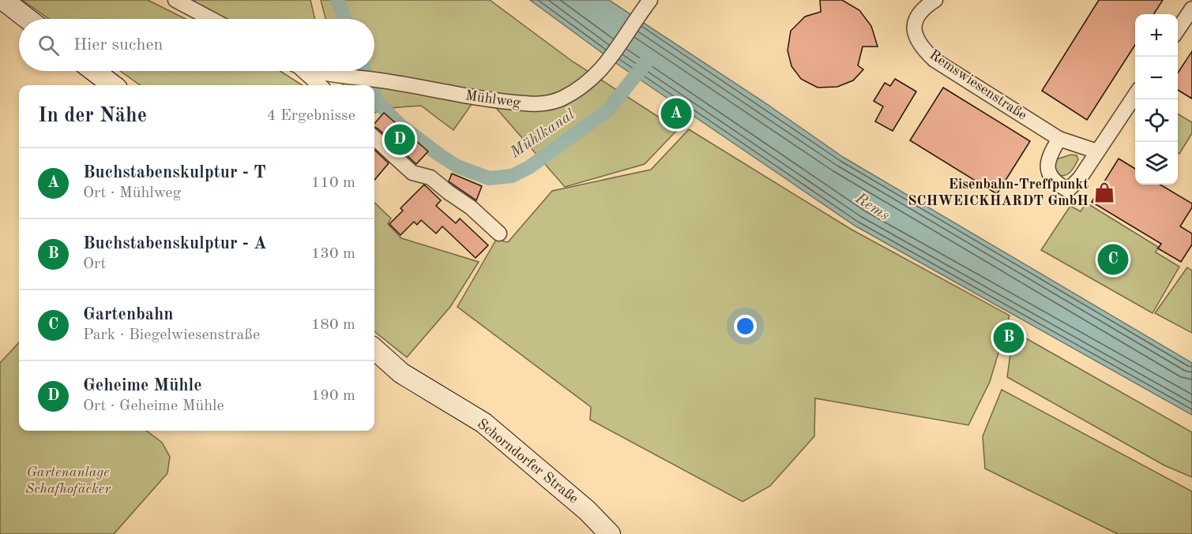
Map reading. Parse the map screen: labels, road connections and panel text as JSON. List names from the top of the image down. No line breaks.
{"streets":{"main road":["Schorndorfer Straße"],"street":["Remswiesenstraße","Mühlweg"]},"water":["Mühlkanal","Rems"],"parks":["Gartenanlage Schafhofäcker"],"places":{"shop":["Eisenbahn-Treffpunkt SCHWEICKHARDT GmbH"]},"page":{"map_buttons":["+","−"],"search":"Hier suchen","heading":["In der Nähe","4 Ergebnisse"],"pins":["A","D","C","B"],"list":[{"mark":"A","name":"Buchstabenskulptur - T","note":"Ort · Mühlweg","value":"110 m"},{"mark":"B","name":"Buchstabenskulptur - A","note":"Ort","value":"130 m"},{"mark":"C","name":"Gartenbahn","note":"Park · Biegelwiesenstraße","value":"180 m"},{"mark":"D","name":"Geheime Mühle","note":"Ort · Geheime Mühle","value":"190 m"}]}}
